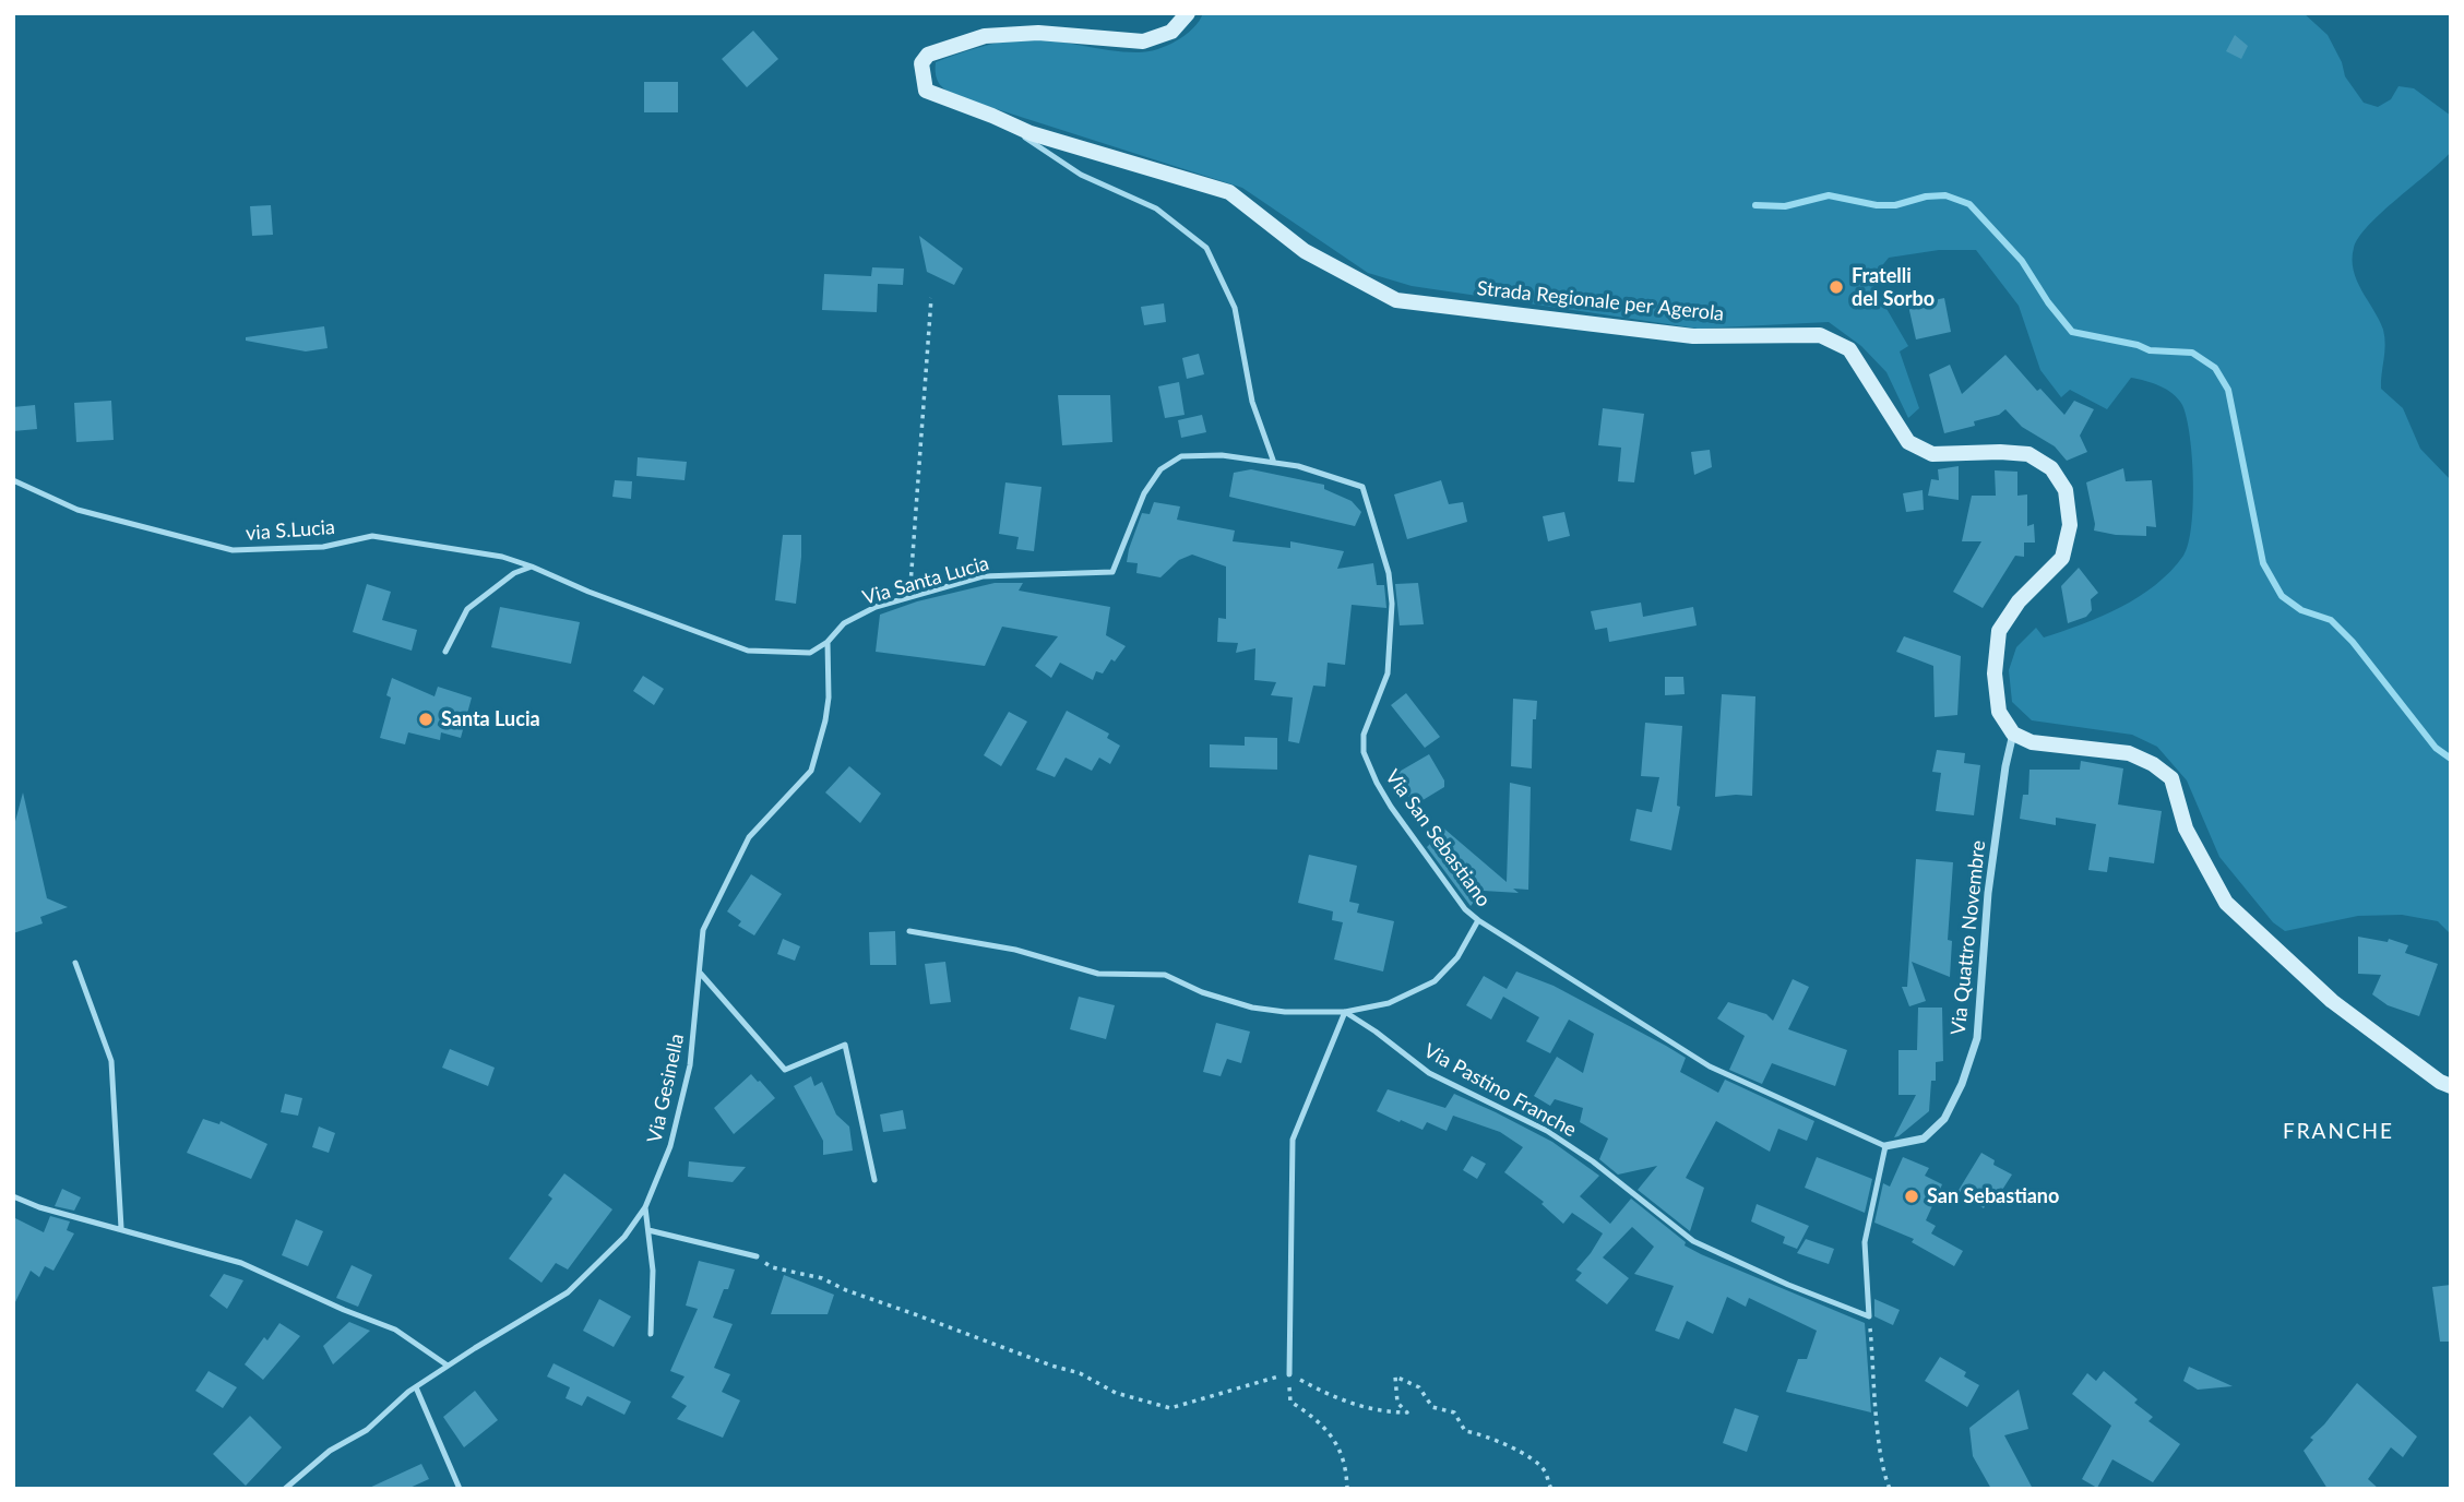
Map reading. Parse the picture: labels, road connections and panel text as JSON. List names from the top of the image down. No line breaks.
{"streets":{"main road":["Strada Regionale per Agerola"],"street":["Via Quattro Novembre"],"lane":["via S.Lucia","Via Santa Lucia","Via San Sebastiano","Via Gesinella","Via Pastino Franche"]},"crossings":[["Strada Regionale per Agerola","Via Quattro Novembre"],["via S.Lucia","Via Santa Lucia"],["Via Santa Lucia","Via San Sebastiano"],["Via Santa Lucia","Via Gesinella"],["Via San Sebastiano","Via Quattro Novembre"]],"districts":["FRANCHE"],"places":["Fratelli del Sorbo","Santa Lucia","San Sebastiano"]}
